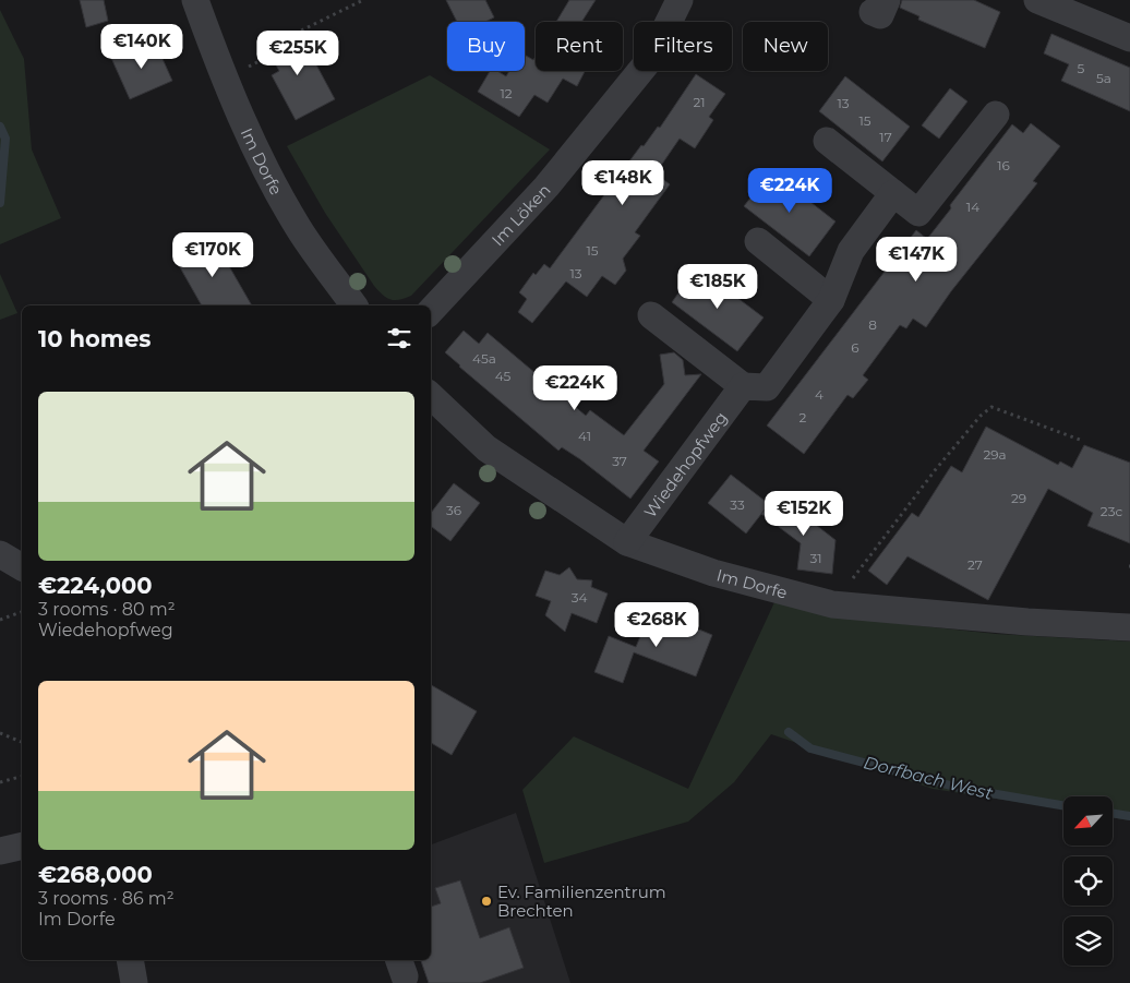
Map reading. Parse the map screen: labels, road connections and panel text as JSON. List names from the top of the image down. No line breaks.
{"streets":{"street":["Im Dorfe","Im Löken","Wiedehopfweg"]},"crossings":[["Im Dorfe","Wiedehopfweg"]],"water":["Dorfbach West"],"places":["Ev. Familienzentrum Brechten"],"house_numbers":["5","5a","12","21","13","15","17","16","14","15","13","8","6","45a","45","4","2","41","29a","37","29","33","36","23c","31","27","34"],"north":"bottom left","page":{"chip":["Buy","Rent","Filters","New"],"price":["€140K","€255K","€148K","€224K","€170K","€147K","€185K","€224K","€152K","€268K"],"heading":"10 homes","list":[{"name":"€224,000","note":"3 rooms · 80 m² · Wiedehopfweg"},{"name":"€268,000","note":"3 rooms · 86 m² · Im Dorfe"}]}}
